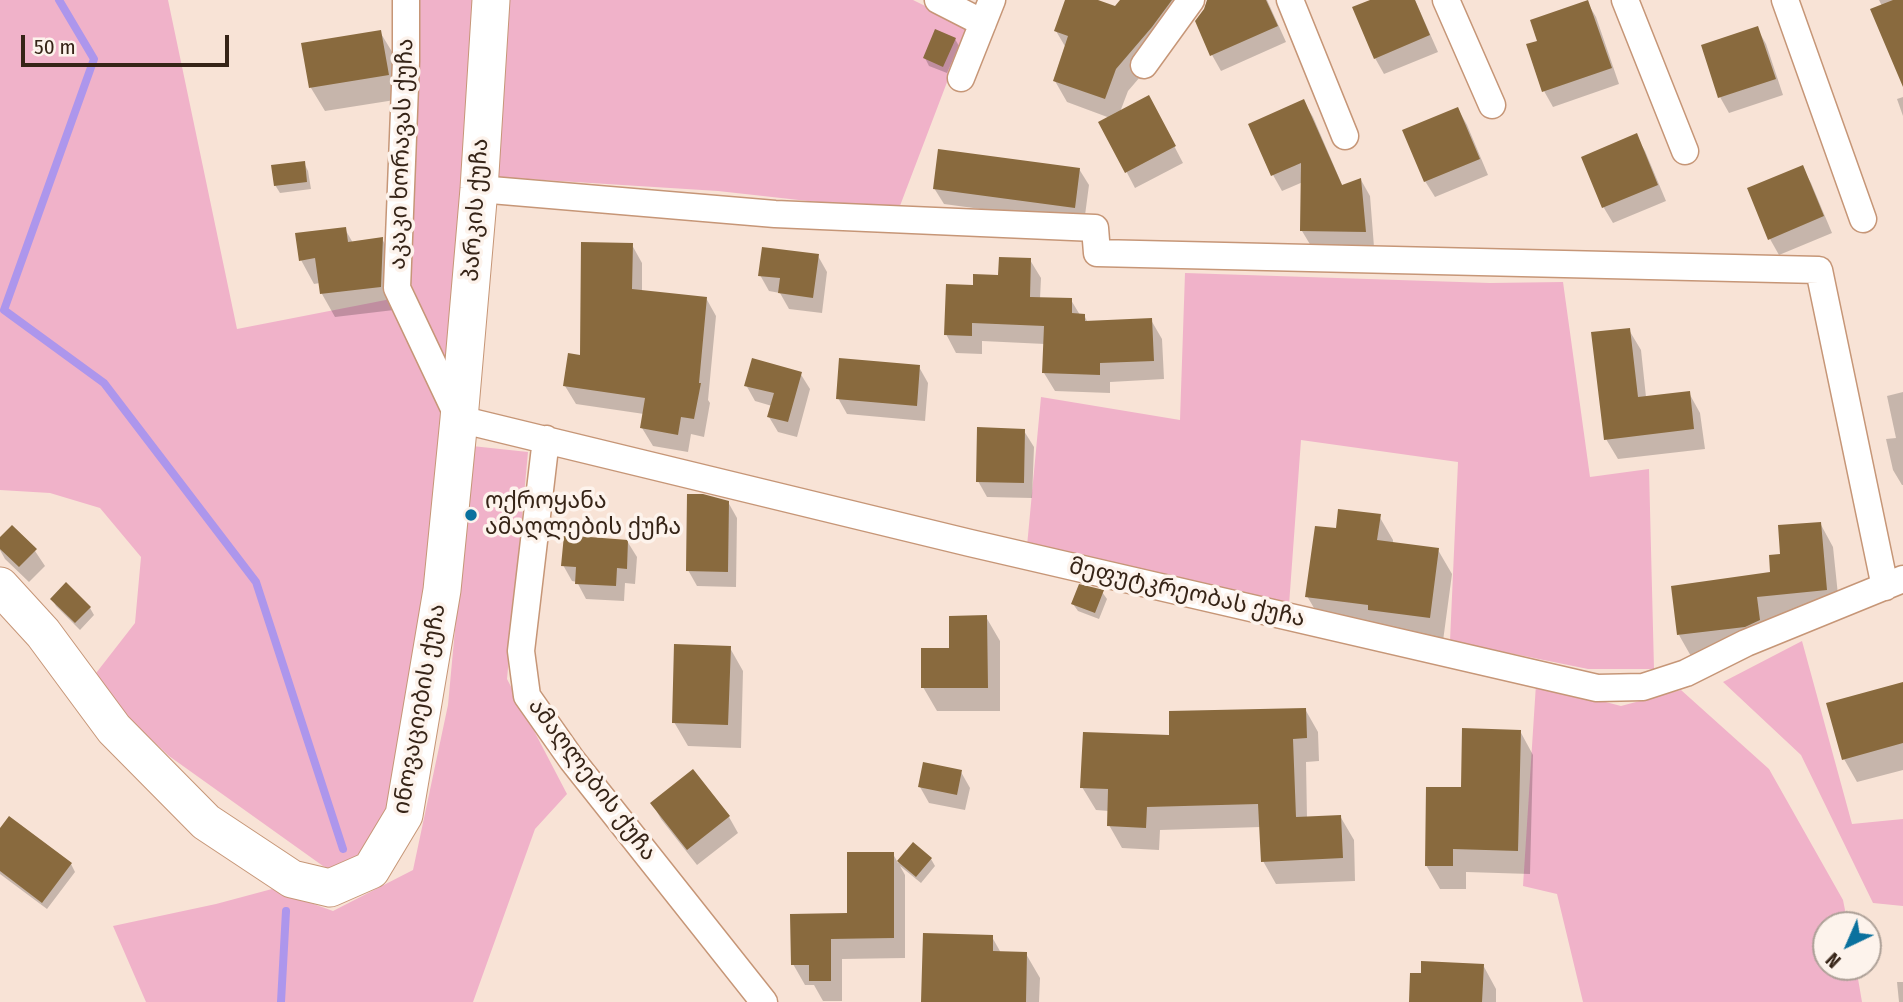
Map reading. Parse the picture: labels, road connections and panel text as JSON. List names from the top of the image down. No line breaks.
{"streets":{"street":["აკაკი ხორავას ქუჩა","პარკის ქუჩა","მეფუტკრეობას ქუჩა","ინოვაციების ქუჩა","ამაღლების ქუჩა"]},"crossings":[["აკაკი ხორავას ქუჩა","პარკის ქუჩა"],["აკაკი ხორავას ქუჩა","მეფუტკრეობას ქუჩა"],["აკაკი ხორავას ქუჩა","ინოვაციების ქუჩა"],["პარკის ქუჩა","მეფუტკრეობას ქუჩა"],["პარკის ქუჩა","ინოვაციების ქუჩა"],["მეფუტკრეობას ქუჩა","ინოვაციების ქუჩა"],["მეფუტკრეობას ქუჩა","ამაღლების ქუჩა"]],"places":["ოქროყანა ამაღლების ქუჩა"],"scale_bar":"50 m","north":"bottom left"}
